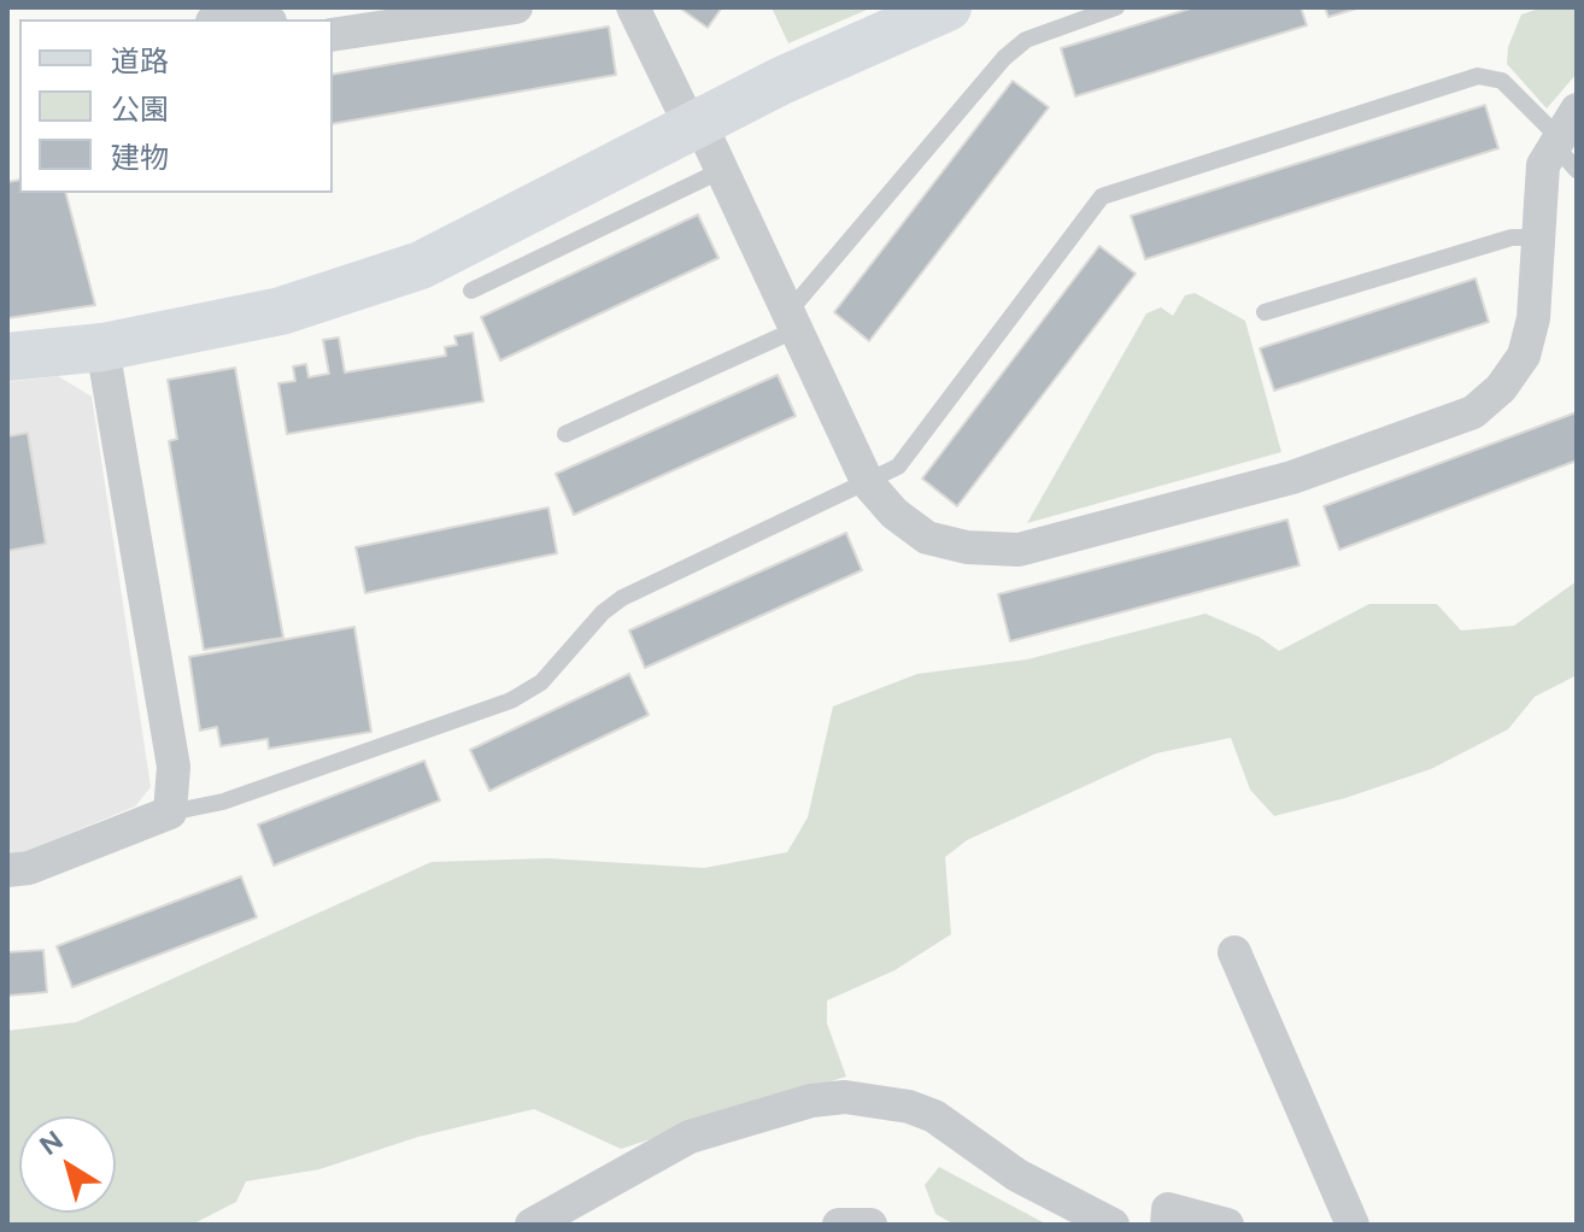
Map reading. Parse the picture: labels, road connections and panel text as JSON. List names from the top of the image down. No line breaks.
{"legend":["道路","公園","建物"],"north":"top left"}
